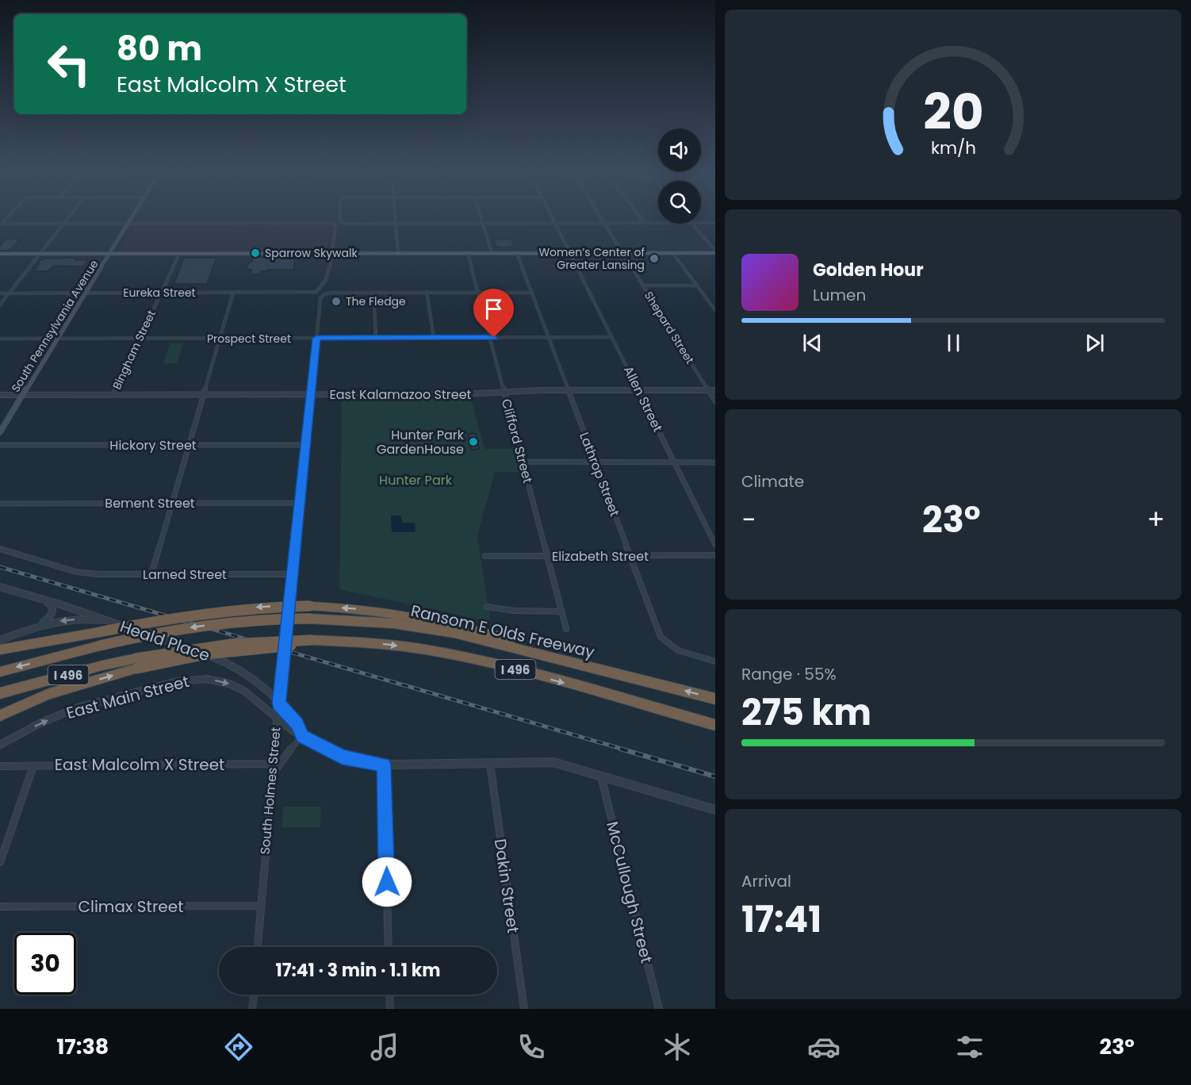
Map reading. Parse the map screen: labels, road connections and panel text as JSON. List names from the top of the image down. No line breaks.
{"streets":{"highway":["Ransom E Olds Freeway","I 496"],"main road":["South Pennsylvania Avenue"],"street":["Eureka Street","Shepard Street","Prospect Street","Bingham Street","East Kalamazoo Street","Allen Street","Clifford Street","Hickory Street","Lathrop Street","Bement Street","Elizabeth Street","Larned Street","Heald Place","East Main Street","East Malcolm X Street","South Holmes Street","Dakin Street","McCullough Street","Climax Street"]},"crossings":[["Eureka Street","South Pennsylvania Avenue"],["Eureka Street","Bingham Street"],["South Pennsylvania Avenue","Prospect Street"],["South Pennsylvania Avenue","East Kalamazoo Street"],["Shepard Street","East Kalamazoo Street"],["Prospect Street","Bingham Street"],["Prospect Street","Allen Street"],["Prospect Street","Clifford Street"],["Prospect Street","Lathrop Street"],["Prospect Street","South Holmes Street"],["Bingham Street","East Kalamazoo Street"],["East Kalamazoo Street","Allen Street"],["East Kalamazoo Street","Clifford Street"],["East Kalamazoo Street","Lathrop Street"],["East Kalamazoo Street","South Holmes Street"],["Clifford Street","Elizabeth Street"],["Hickory Street","South Holmes Street"],["Lathrop Street","Elizabeth Street"],["Bement Street","South Holmes Street"],["Larned Street","South Holmes Street"],["Heald Place","East Main Street"],["Heald Place","South Holmes Street"],["East Main Street","South Holmes Street"],["East Malcolm X Street","South Holmes Street"],["South Holmes Street","Climax Street"]],"one_way":["East Main Street"],"parks":["Hunter Park"],"places":["Sparrow Skywalk","Women’s Center of Greater Lansing","The Fledge","Hunter Park GardenHouse"],"page":{"turn":["80 m","East Malcolm X Street"],"song":["Golden Hour","Lumen"],"tile":["Climate",["Range · 55%","275 km"],["Arrival","17:41"]],"heat":["−","23°","+"],"limit":"30","trip":"17:41 · 3 min · 1.1 km","tabs":["17:38","23°"],"gauge":["20","km/h"]}}
